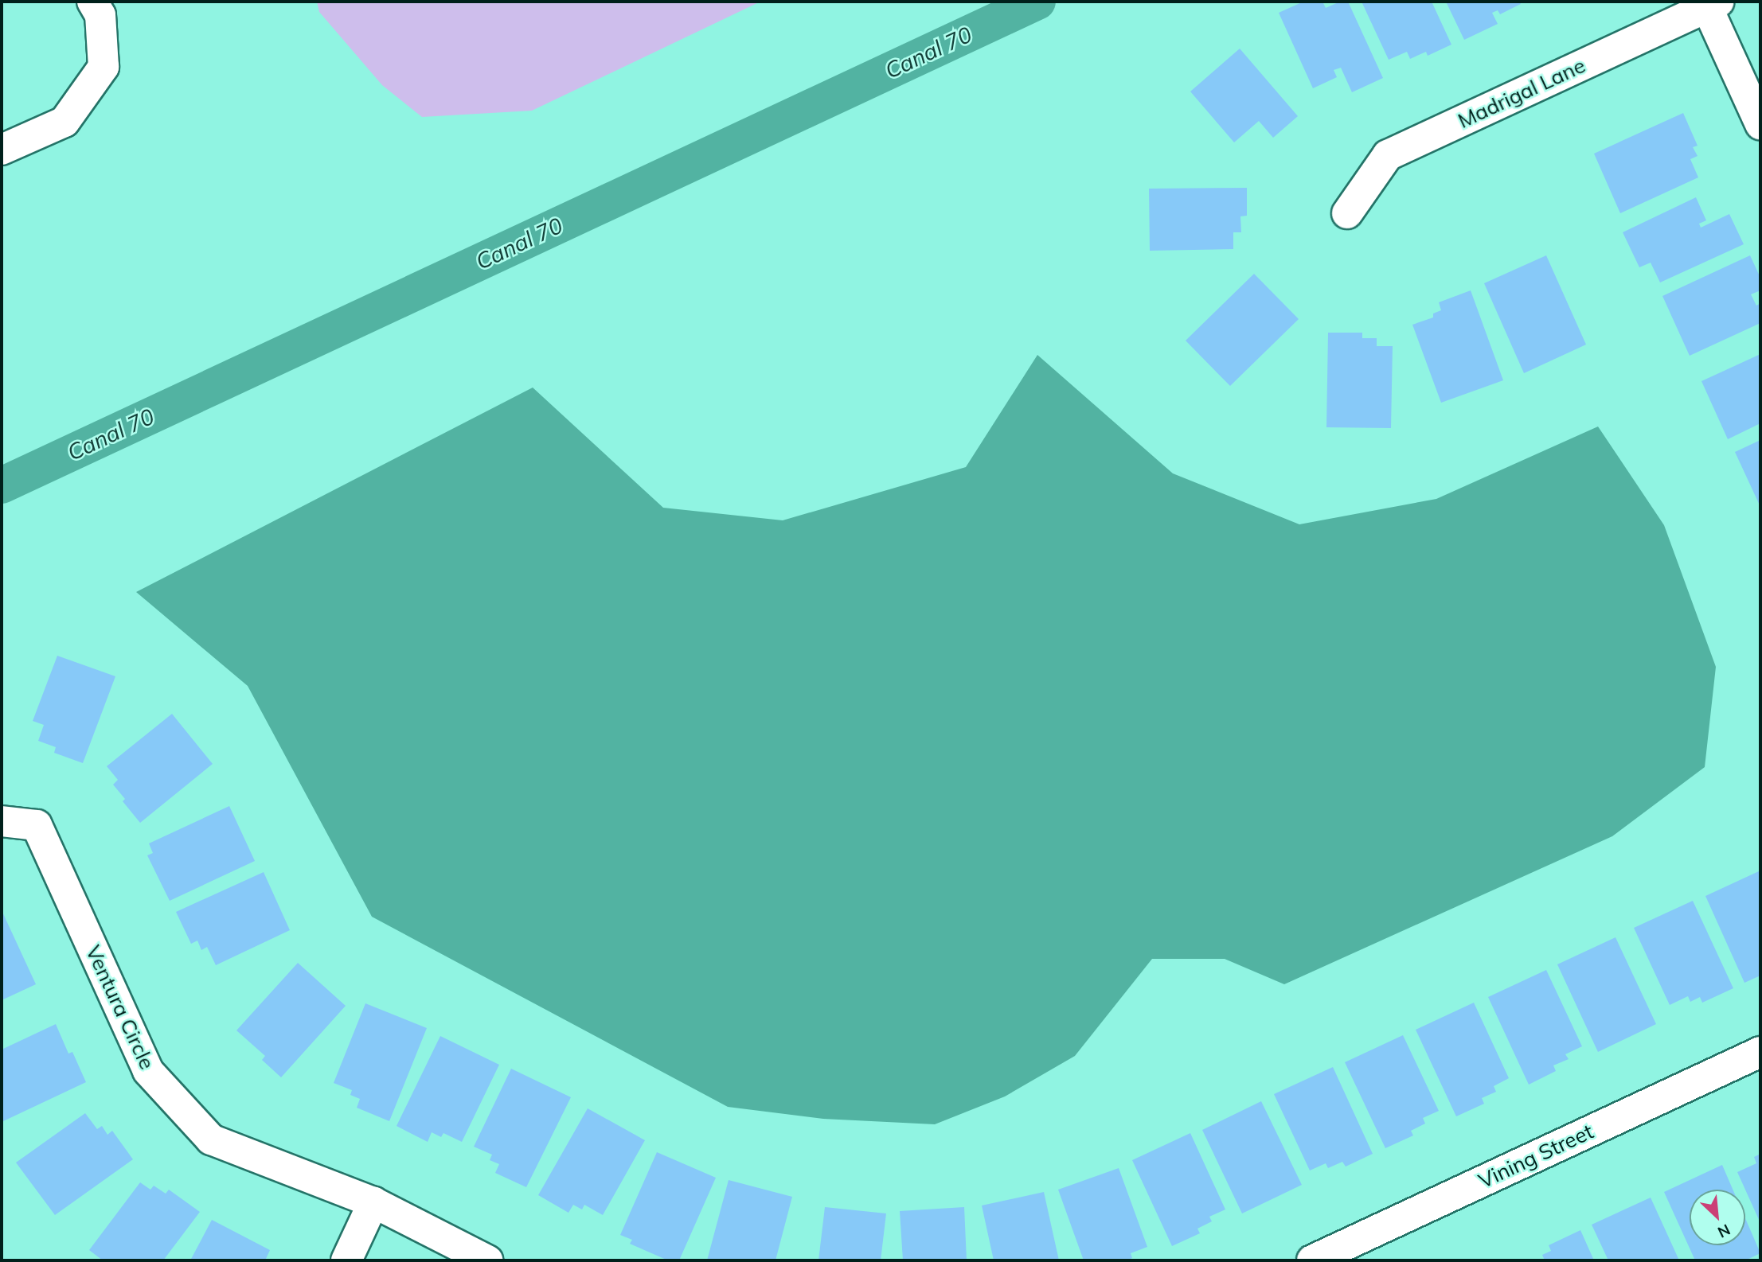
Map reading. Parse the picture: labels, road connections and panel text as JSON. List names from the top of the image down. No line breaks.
{"streets":{"street":["Madrigal Lane","Ventura Circle","Vining Street"]},"water":["Canal 70"],"north":"bottom right"}
